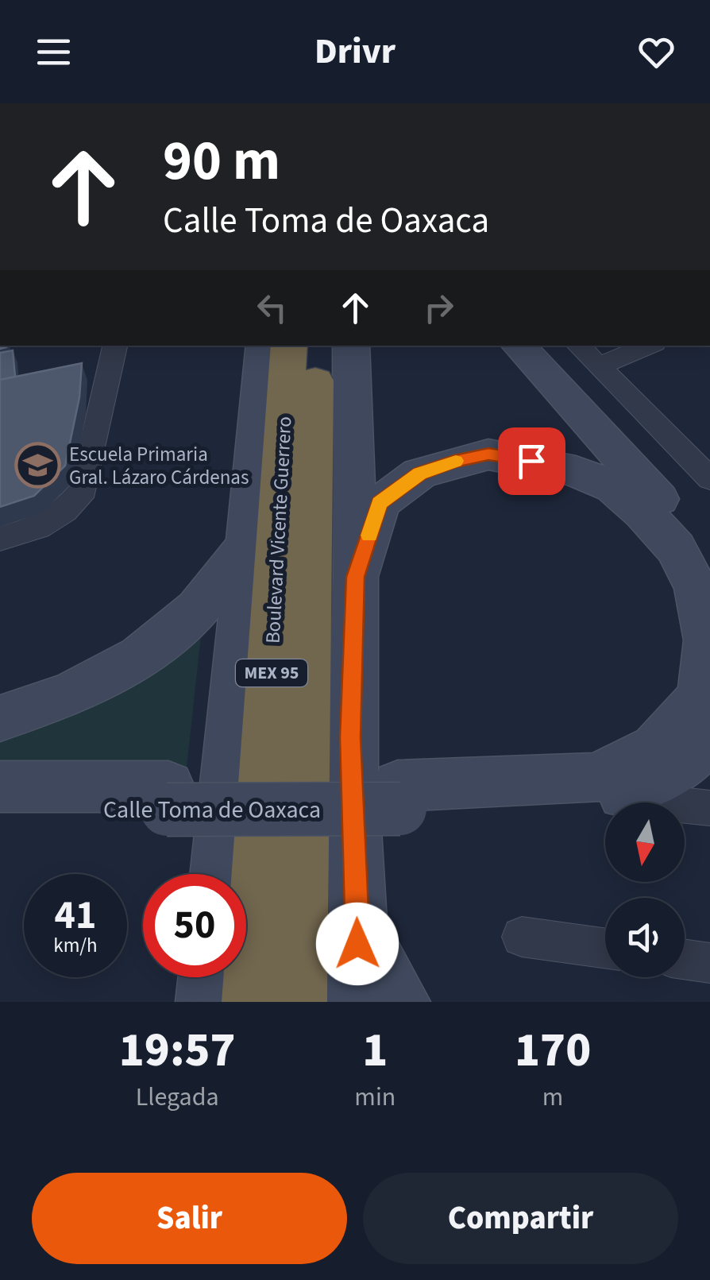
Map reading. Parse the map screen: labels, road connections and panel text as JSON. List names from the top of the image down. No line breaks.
{"streets":{"highway":["Boulevard Vicente Guerrero","MEX 95"],"street":["Calle Toma de Oaxaca"]},"places":{"school or university":["Escuela Primaria Gral. Lázaro Cárdenas"]},"north":"bottom","page":{"header":"Drivr","turn":["90 m","Calle Toma de Oaxaca"],"speed":"41 km/h","limit":"50","eta":["19:57","Llegada","1","min","170","m"],"buttons":["Salir","Compartir"]}}
